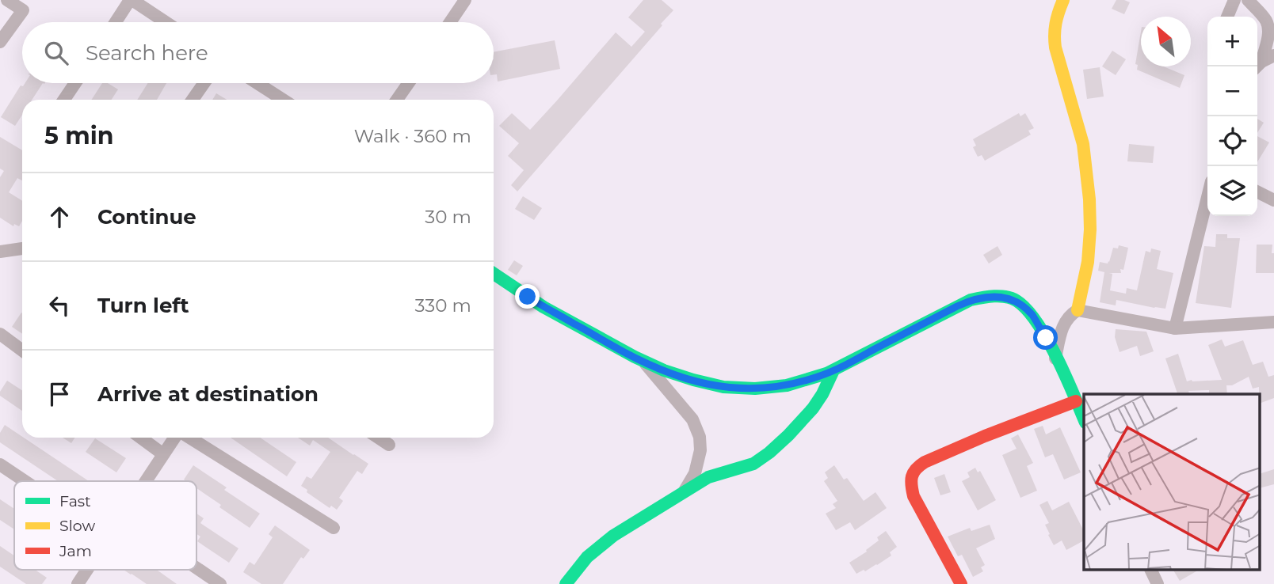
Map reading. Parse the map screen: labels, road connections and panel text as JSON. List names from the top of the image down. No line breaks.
{"legend":["Fast","Slow","Jam"],"north":"top left","page":{"map_buttons":["+","−"],"search":"Search here","heading":["5 min","Walk · 360 m"],"list":[["Continue","30 m"],["Turn left","330 m"],"Arrive at destination"]}}
